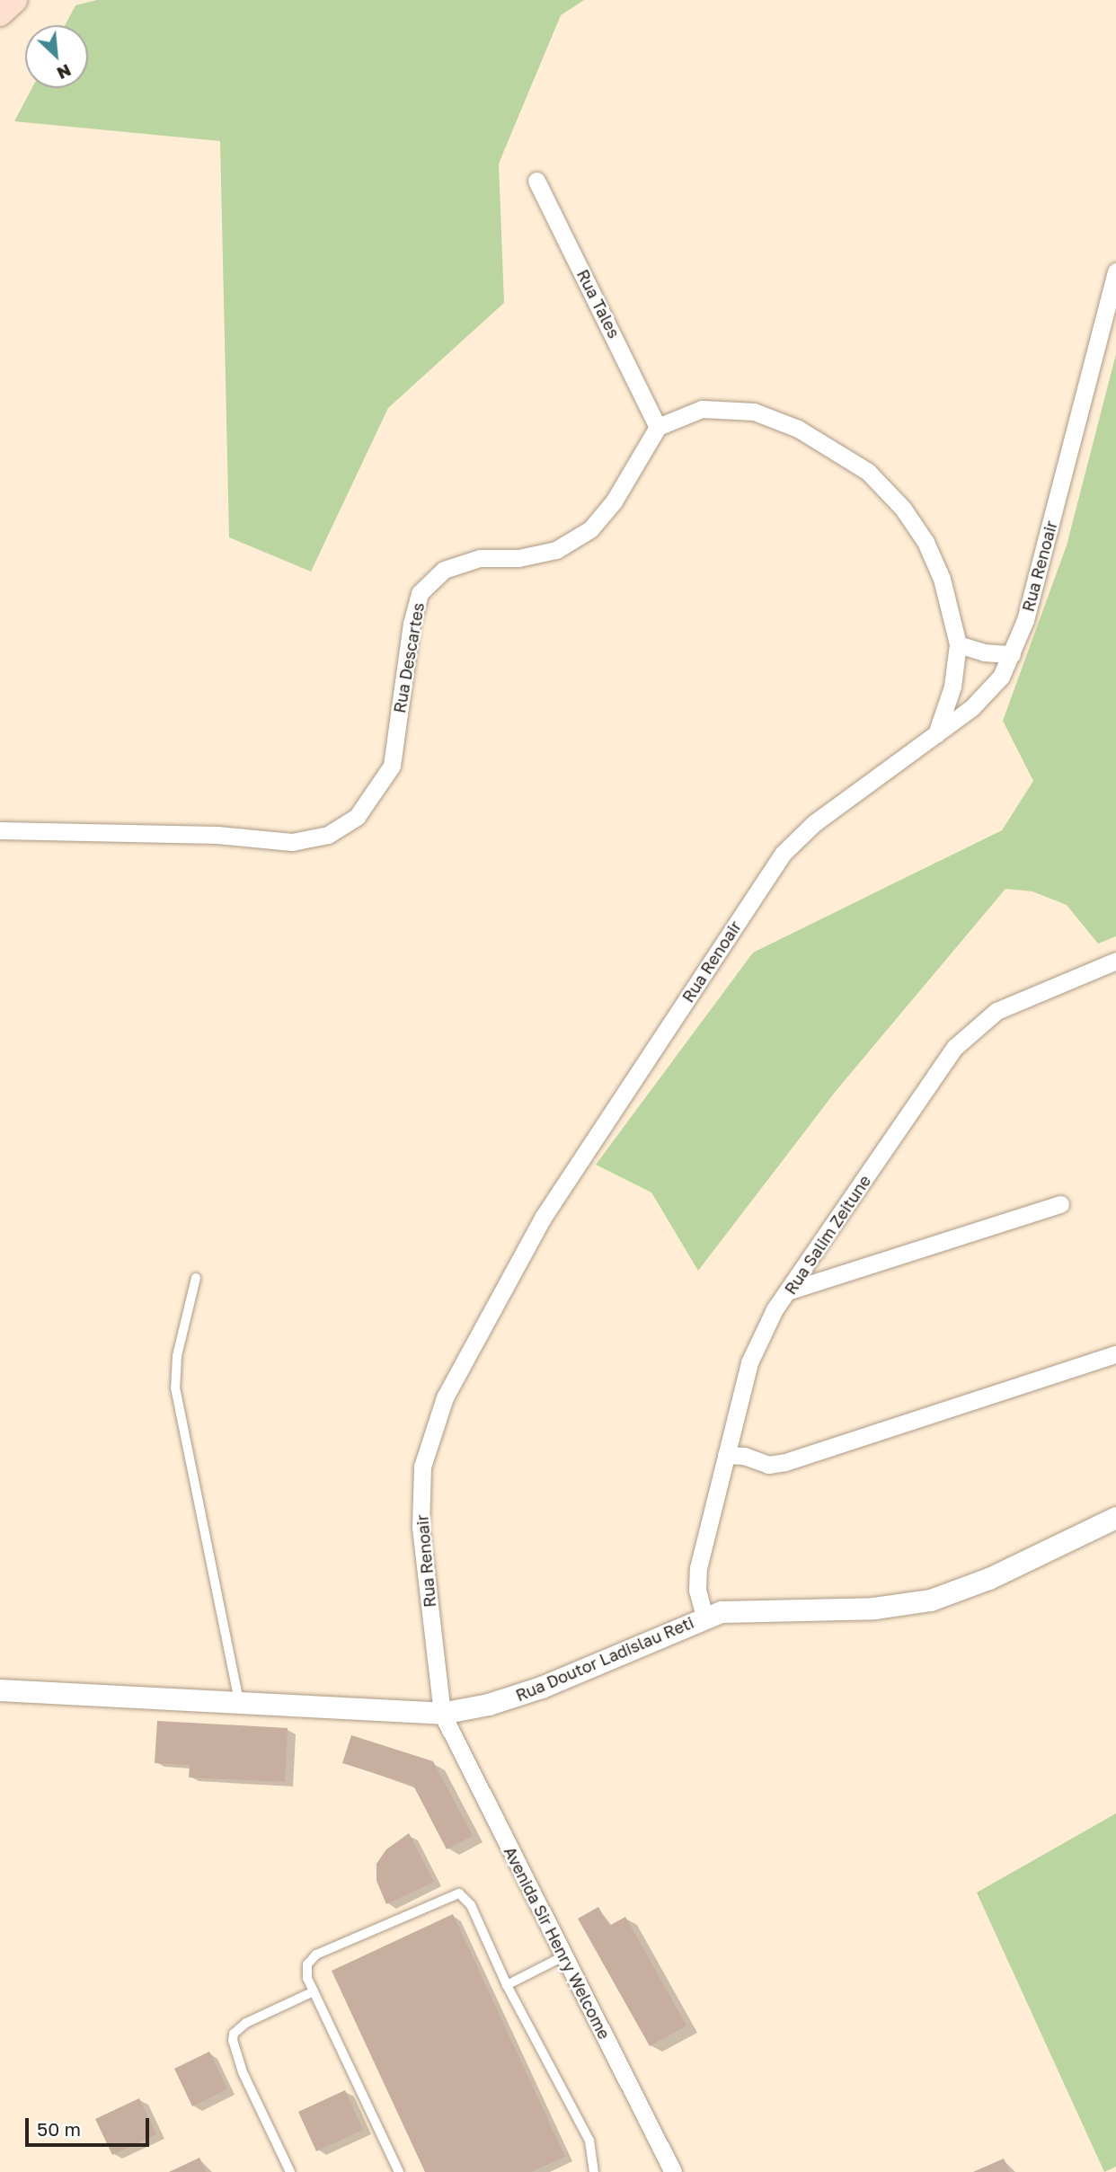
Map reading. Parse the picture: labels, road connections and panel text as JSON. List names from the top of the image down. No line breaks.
{"streets":{"street":["Rua Tales","Rua Renoair","Rua Descartes","Rua Salim Zeitune","Rua Doutor Ladislau Reti","Avenida Sir Henry Welcome"]},"crossings":[["Rua Tales","Rua Descartes"],["Rua Renoair","Rua Doutor Ladislau Reti"],["Rua Renoair","Avenida Sir Henry Welcome"],["Rua Salim Zeitune","Rua Doutor Ladislau Reti"],["Rua Doutor Ladislau Reti","Avenida Sir Henry Welcome"]],"scale_bar":"50 m","north":"bottom right"}
